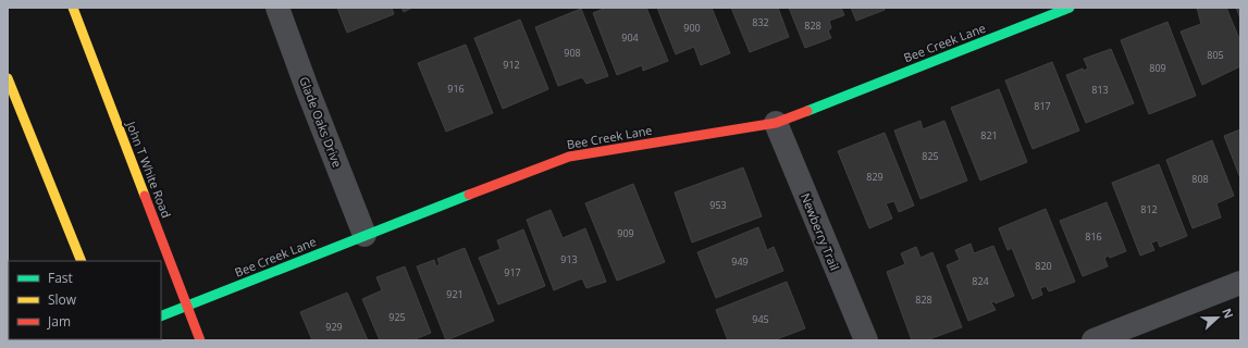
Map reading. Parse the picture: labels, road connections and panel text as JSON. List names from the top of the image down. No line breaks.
{"streets":{"street":["Bee Creek Lane","Glade Oaks Drive","John T White Road","Newberry Trail"]},"crossings":[["Bee Creek Lane","Glade Oaks Drive"],["Bee Creek Lane","John T White Road"],["Bee Creek Lane","Newberry Trail"]],"house_numbers":["832","828","900","904","908","805","912","809","916","813","817","821","825","829","808","953","812","909","816","913","949","820","917","824","921","828","925","945","929"],"legend":["Fast","Slow","Jam"],"north":"right"}
